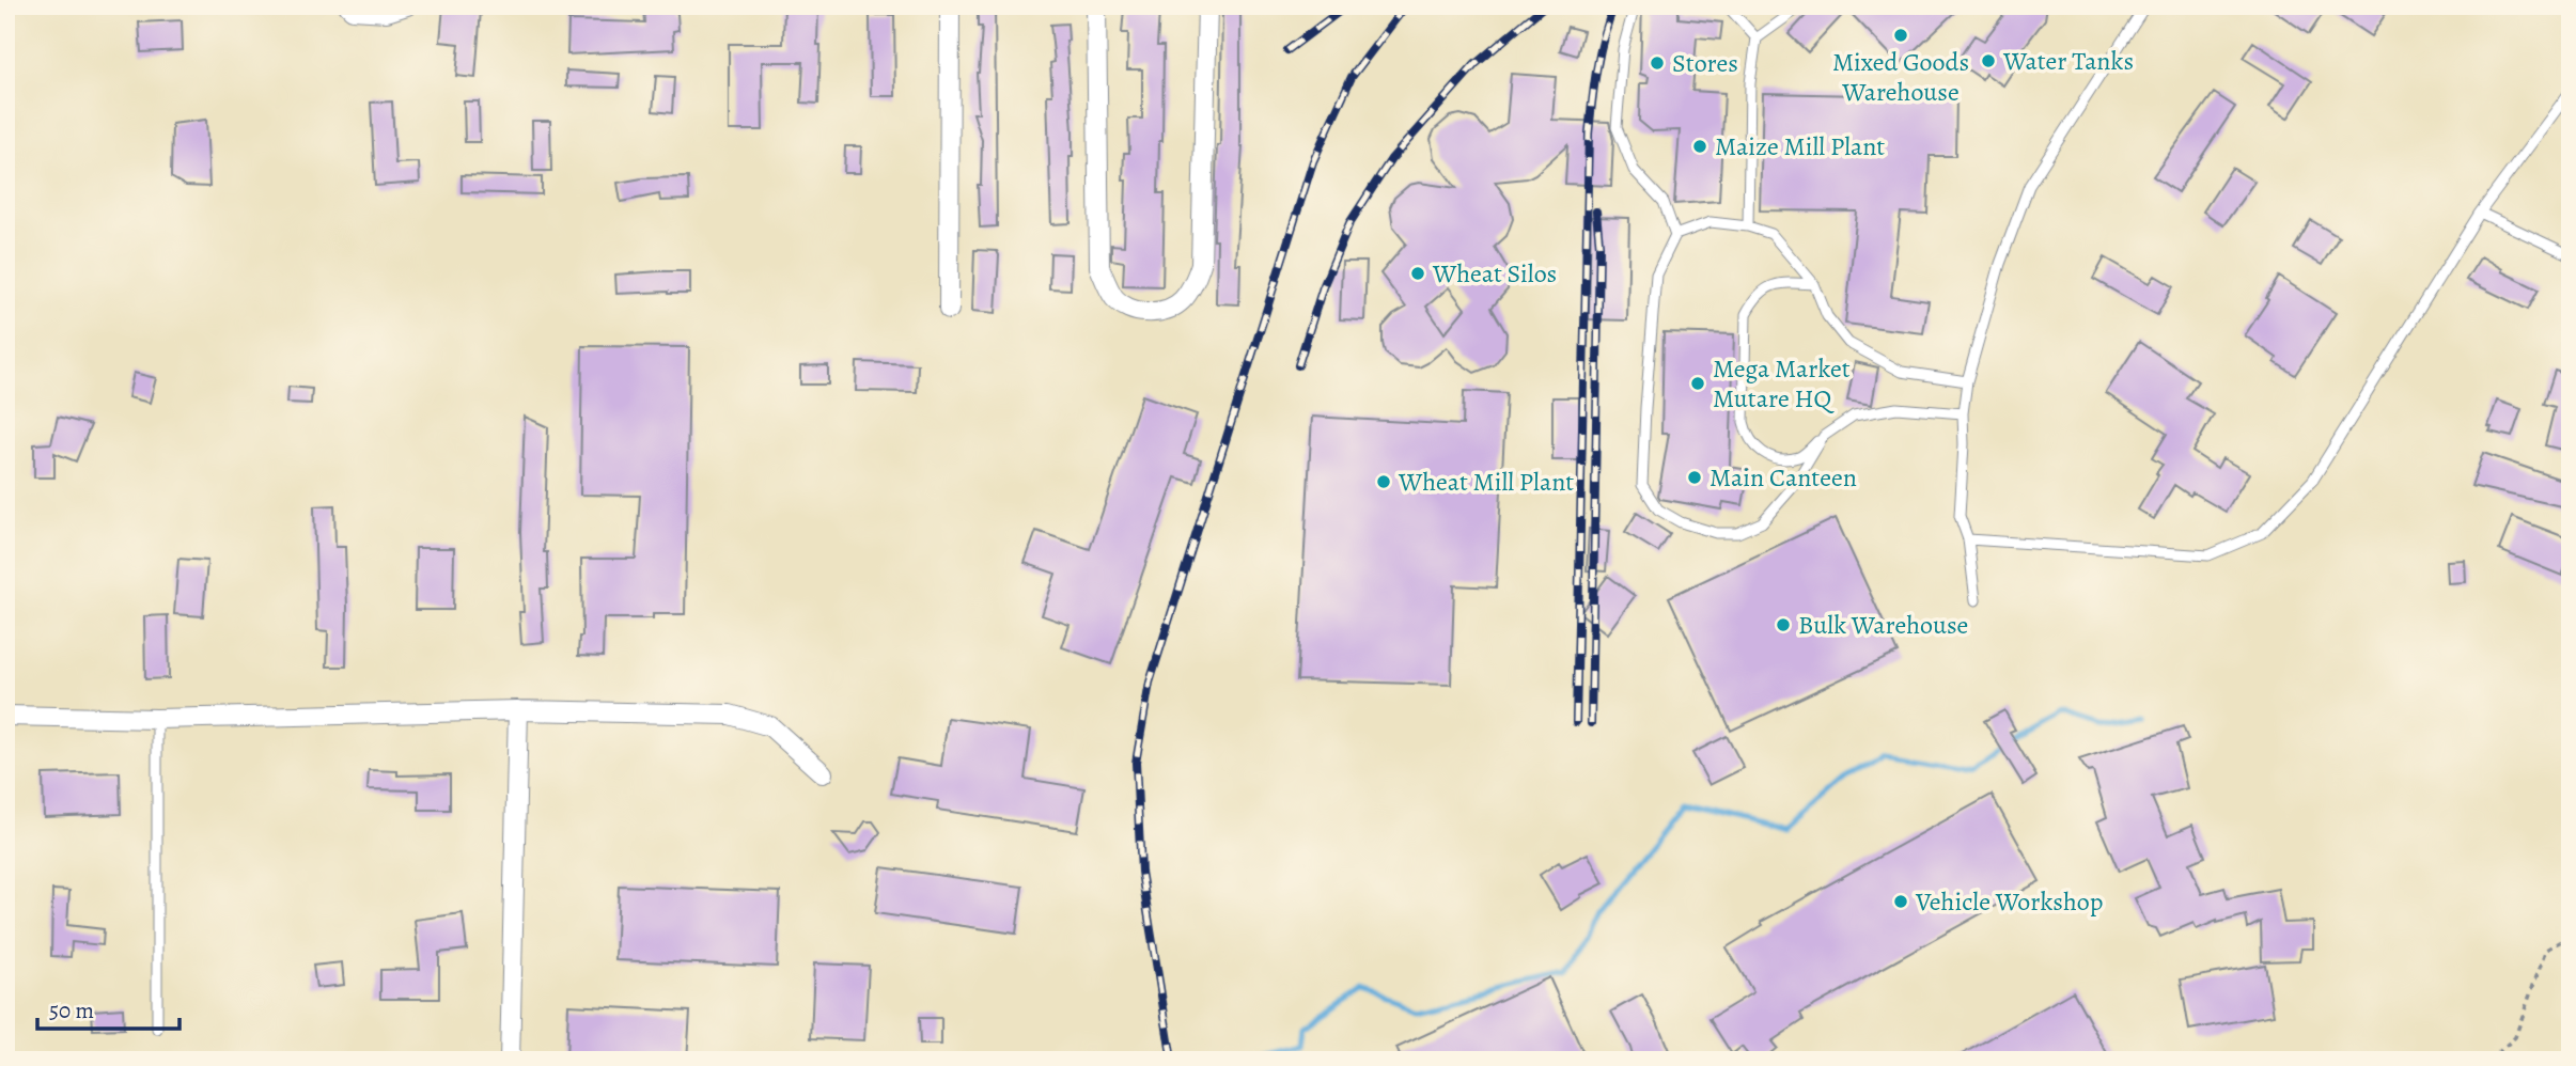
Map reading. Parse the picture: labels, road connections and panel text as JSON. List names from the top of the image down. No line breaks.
{"places":["Mixed Goods Warehouse","Water Tanks","Stores","Maize Mill Plant","Wheat Silos","Mega Market Mutare HQ","Main Canteen","Wheat Mill Plant","Bulk Warehouse","Vehicle Workshop"],"scale_bar":"50 m"}
